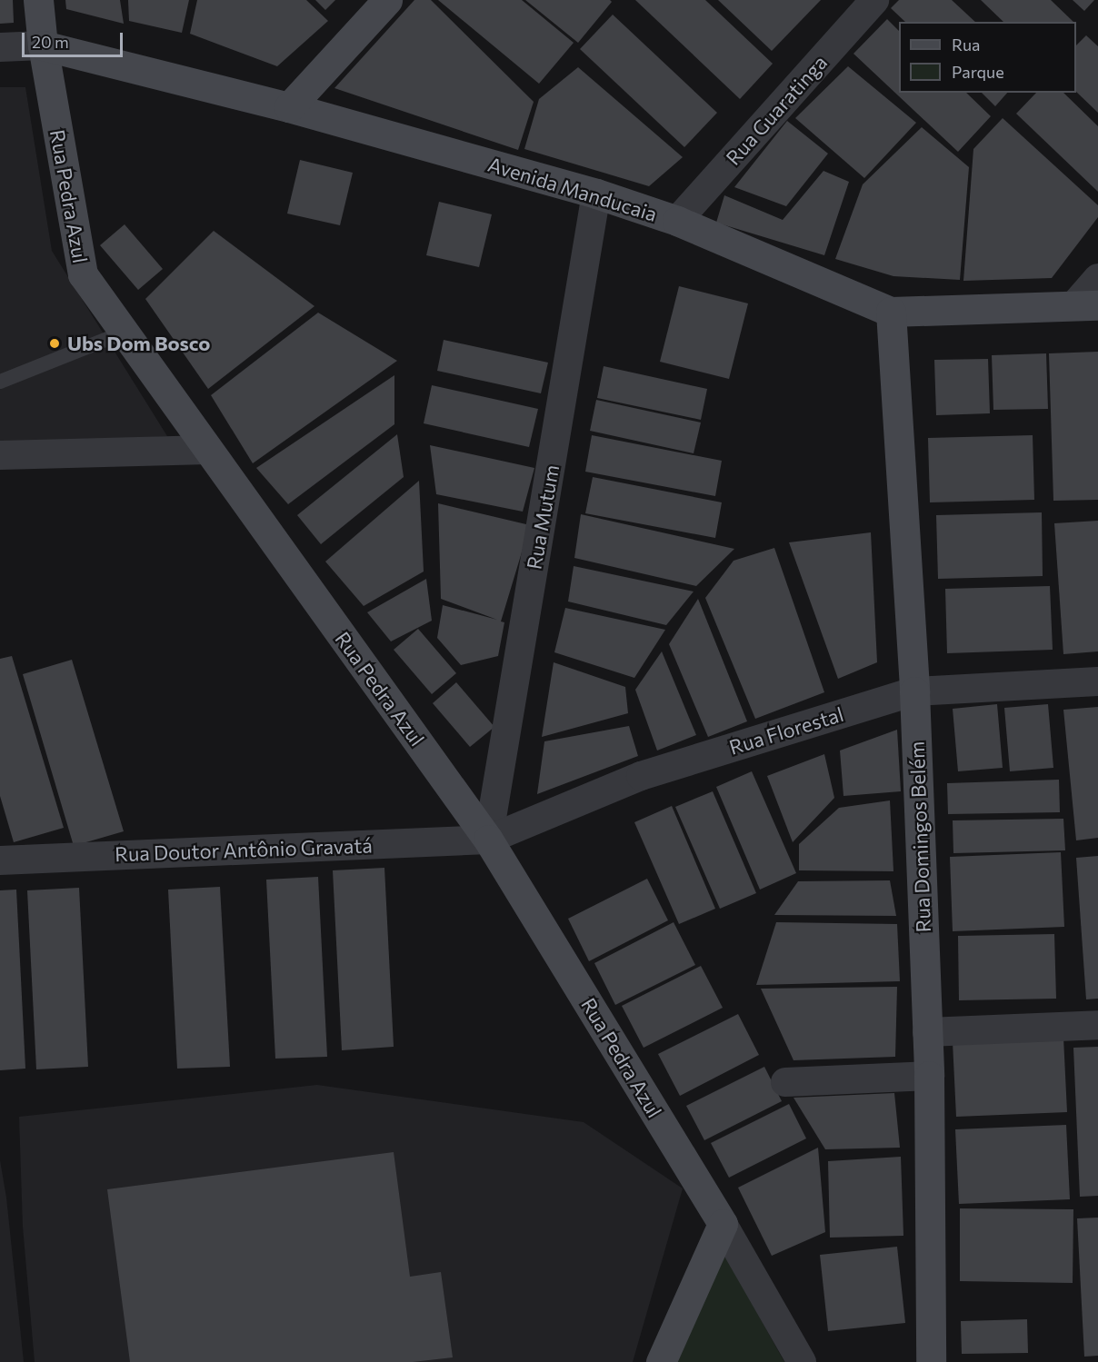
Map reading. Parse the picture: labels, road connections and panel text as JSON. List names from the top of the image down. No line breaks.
{"streets":{"street":["Rua Guaratinga","Avenida Manducaia","Rua Pedra Azul","Rua Mutum","Rua Florestal","Rua Domingos Belém","Rua Doutor Antônio Gravatá"]},"crossings":[["Rua Guaratinga","Avenida Manducaia"],["Avenida Manducaia","Rua Pedra Azul"],["Avenida Manducaia","Rua Mutum"],["Avenida Manducaia","Rua Domingos Belém"],["Rua Pedra Azul","Rua Mutum"],["Rua Pedra Azul","Rua Florestal"],["Rua Pedra Azul","Rua Doutor Antônio Gravatá"],["Rua Mutum","Rua Florestal"],["Rua Mutum","Rua Doutor Antônio Gravatá"],["Rua Florestal","Rua Domingos Belém"],["Rua Florestal","Rua Doutor Antônio Gravatá"]],"places":["Ubs Dom Bosco"],"legend":["Rua","Parque"],"scale_bar":"20 m"}
